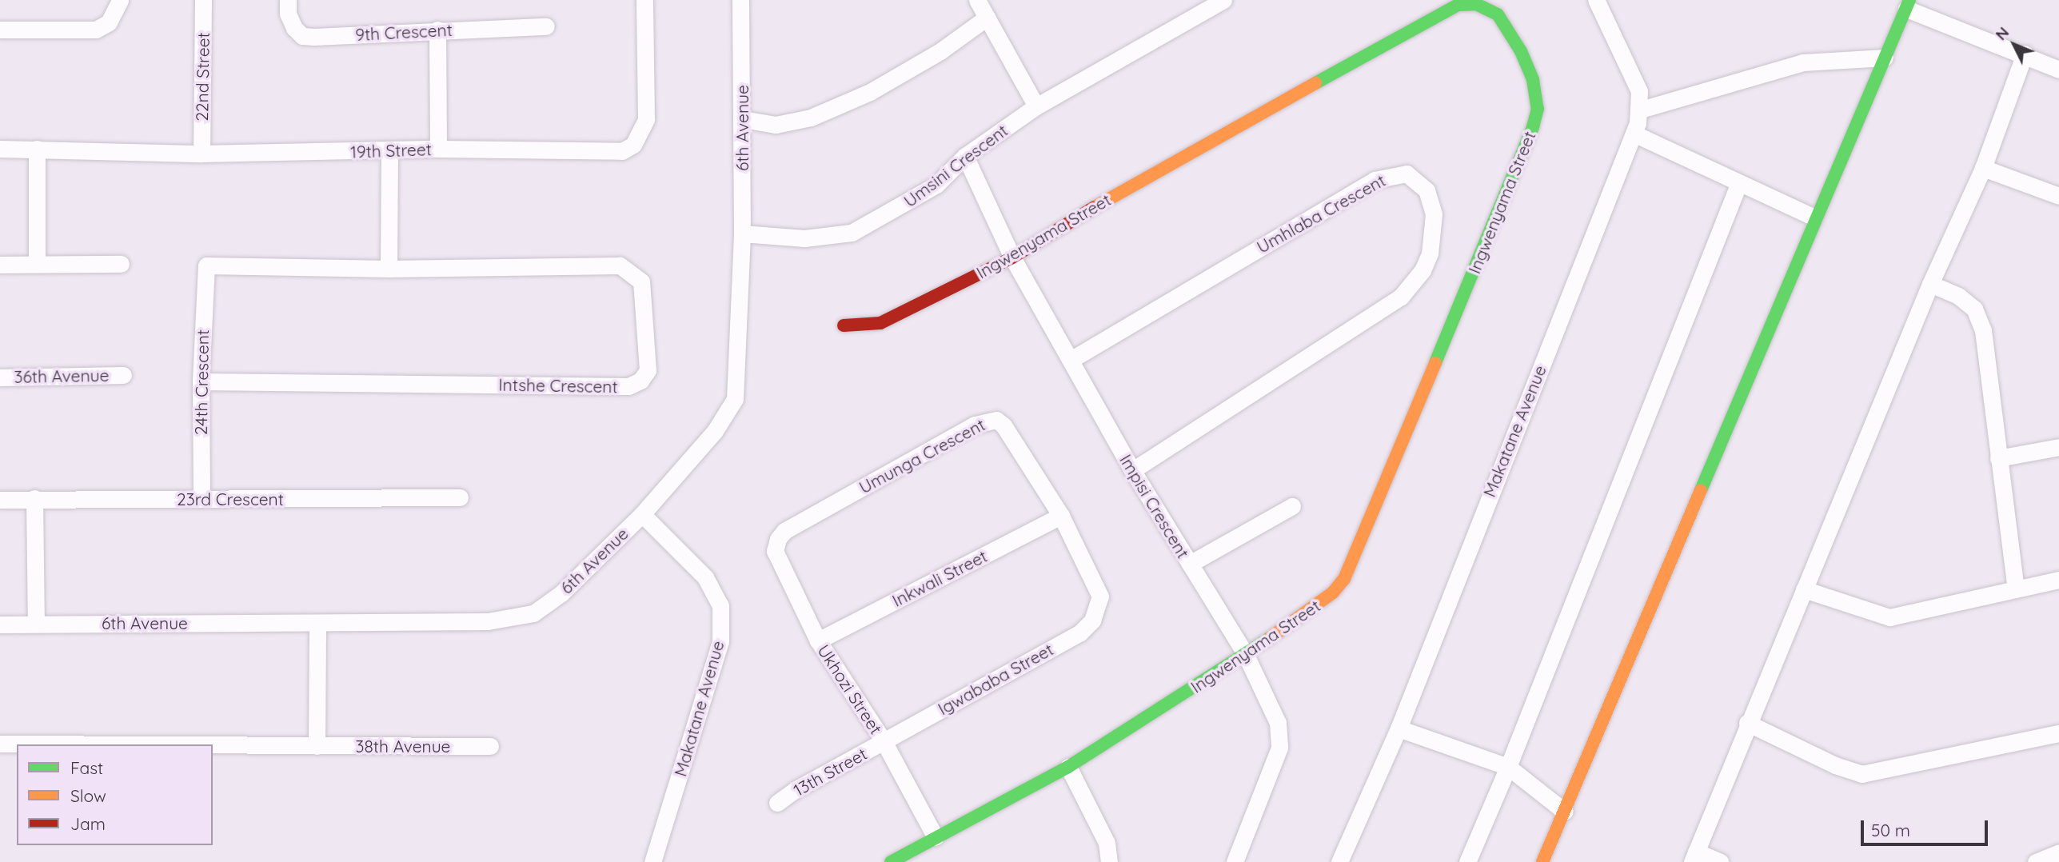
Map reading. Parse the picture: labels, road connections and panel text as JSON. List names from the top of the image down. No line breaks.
{"streets":{"street":["9th Crescent","22nd Street","6th Avenue","19th Street","Umsini Crescent","Ingwenyama Street","Umhlaba Crescent","36th Avenue","24th Crescent","Intshe Crescent","Makatane Avenue","Umunga Crescent","23rd Crescent","Impisi Crescent","Inkwali Street","Igwababa Street","Ukhozi Street","38th Avenue","13th Street"]},"crossings":[["22nd Street","19th Street"],["6th Avenue","Umsini Crescent"],["6th Avenue","Makatane Avenue"],["Umsini Crescent","Impisi Crescent"],["Ingwenyama Street","Impisi Crescent"],["Ingwenyama Street","Ukhozi Street"],["Umhlaba Crescent","Impisi Crescent"],["24th Crescent","Intshe Crescent"],["24th Crescent","23rd Crescent"],["Umunga Crescent","Inkwali Street"],["Umunga Crescent","Igwababa Street"],["Umunga Crescent","Ukhozi Street"],["Inkwali Street","Ukhozi Street"],["Igwababa Street","Ukhozi Street"],["Igwababa Street","13th Street"],["Ukhozi Street","13th Street"]],"legend":["Fast","Slow","Jam"],"scale_bar":"50 m","north":"top left"}
